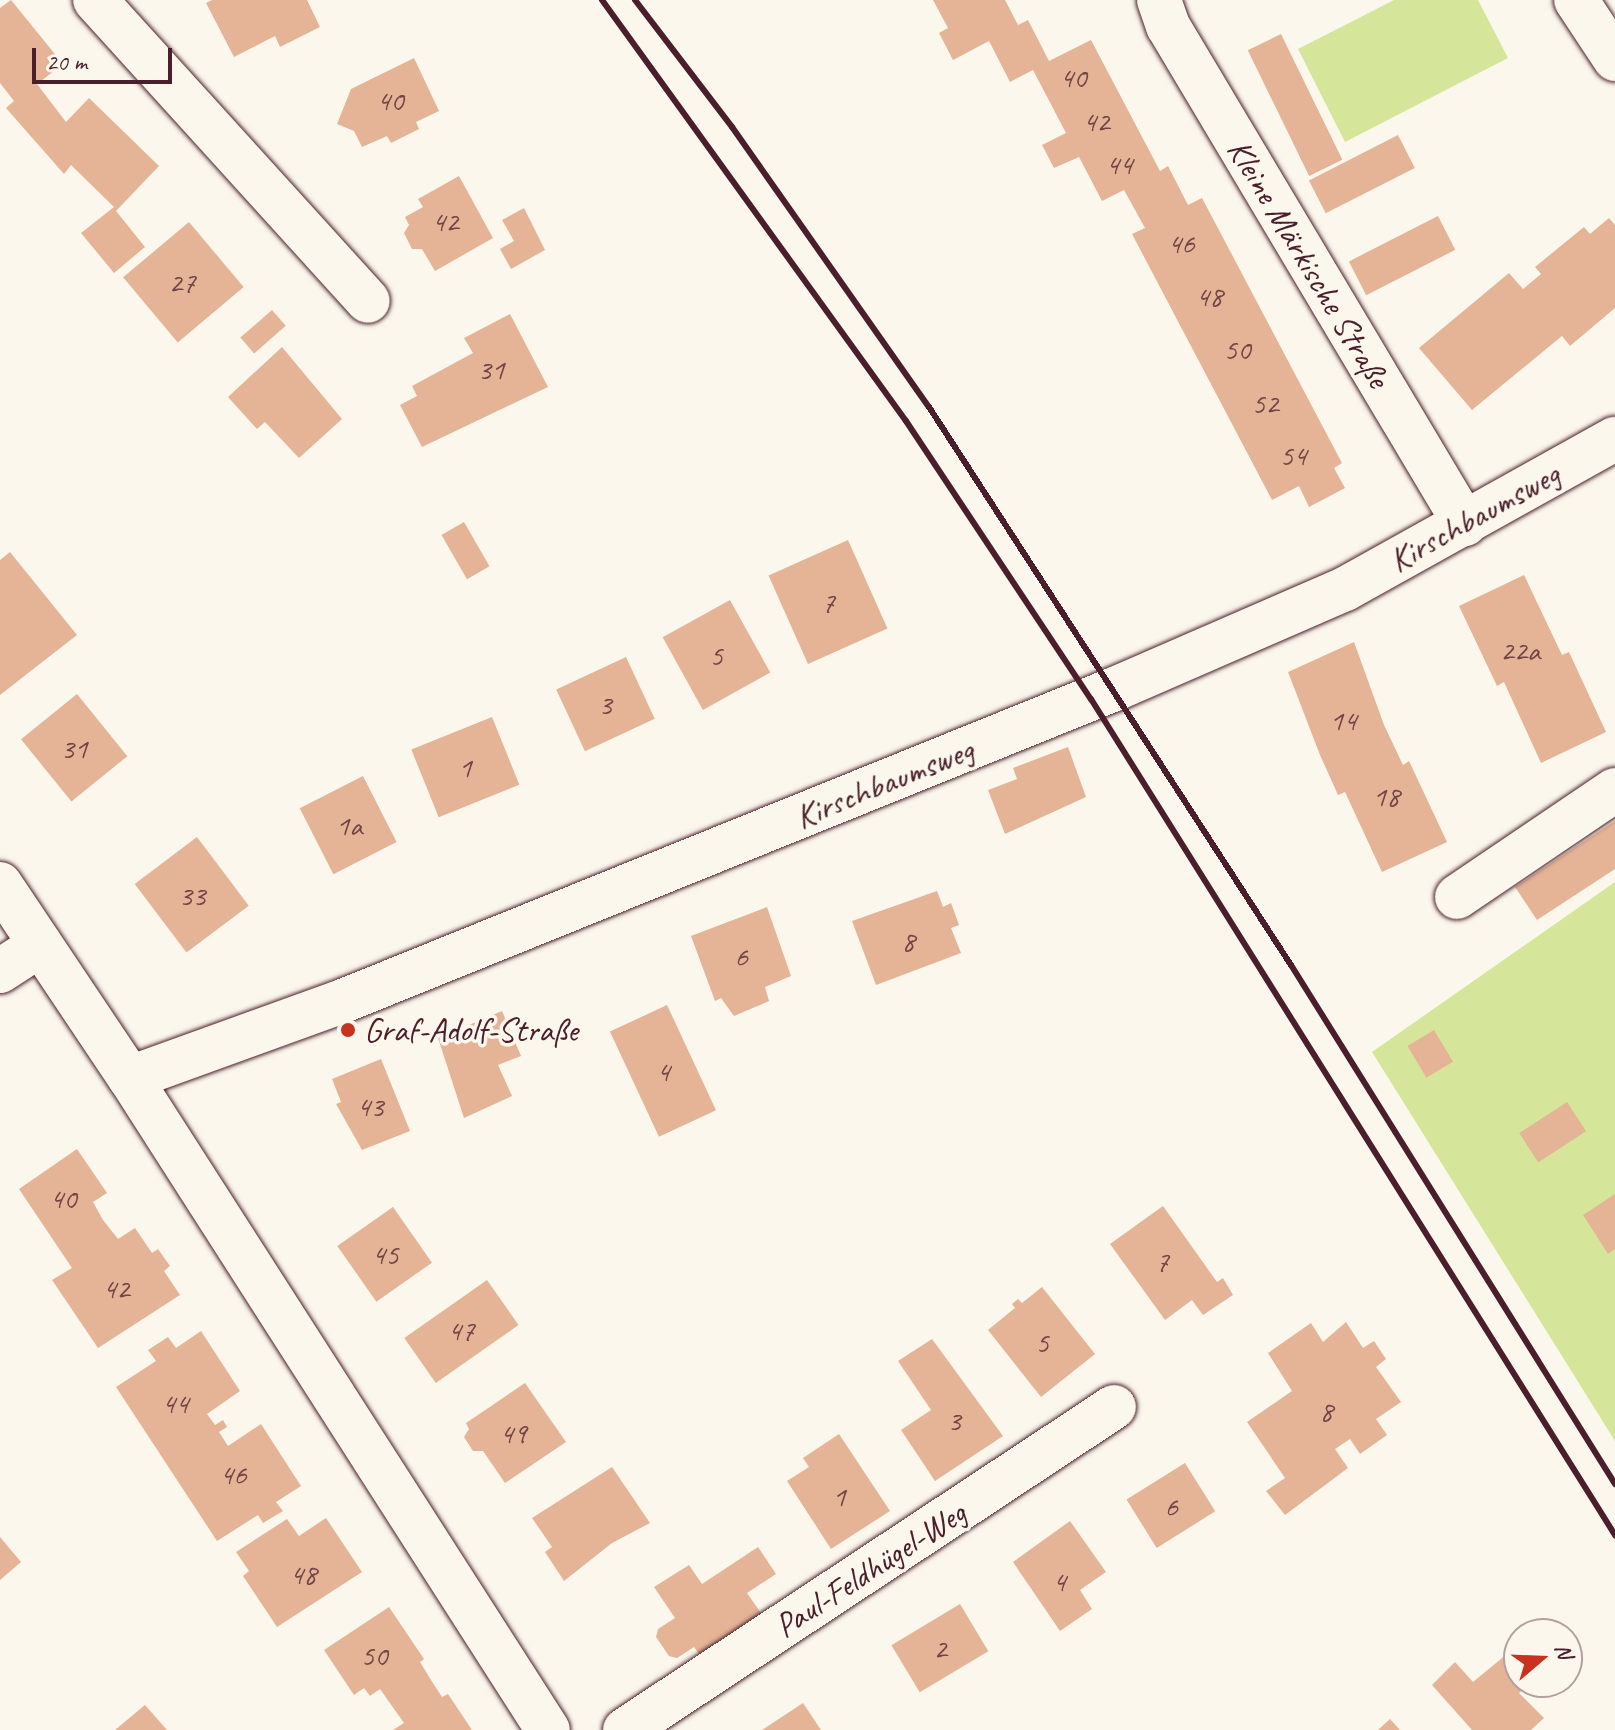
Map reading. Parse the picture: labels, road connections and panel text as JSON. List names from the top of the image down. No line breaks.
{"streets":{"street":["Kleine Märkische Straße","Kirschbaumsweg","Paul-Feldhügel-Weg"]},"crossings":[["Kleine Märkische Straße","Kirschbaumsweg"]],"places":["Graf-Adolf-Straße"],"house_numbers":["40","40","42","44","42","46","27","48","50","31","52","54","7","22a","5","3","14","31","1","18","1a","33","8","6","4","43","40","45","7","42","47","5","44","8","3","49","46","1","6","48","4","2","50"],"scale_bar":"20 m","north":"right"}
